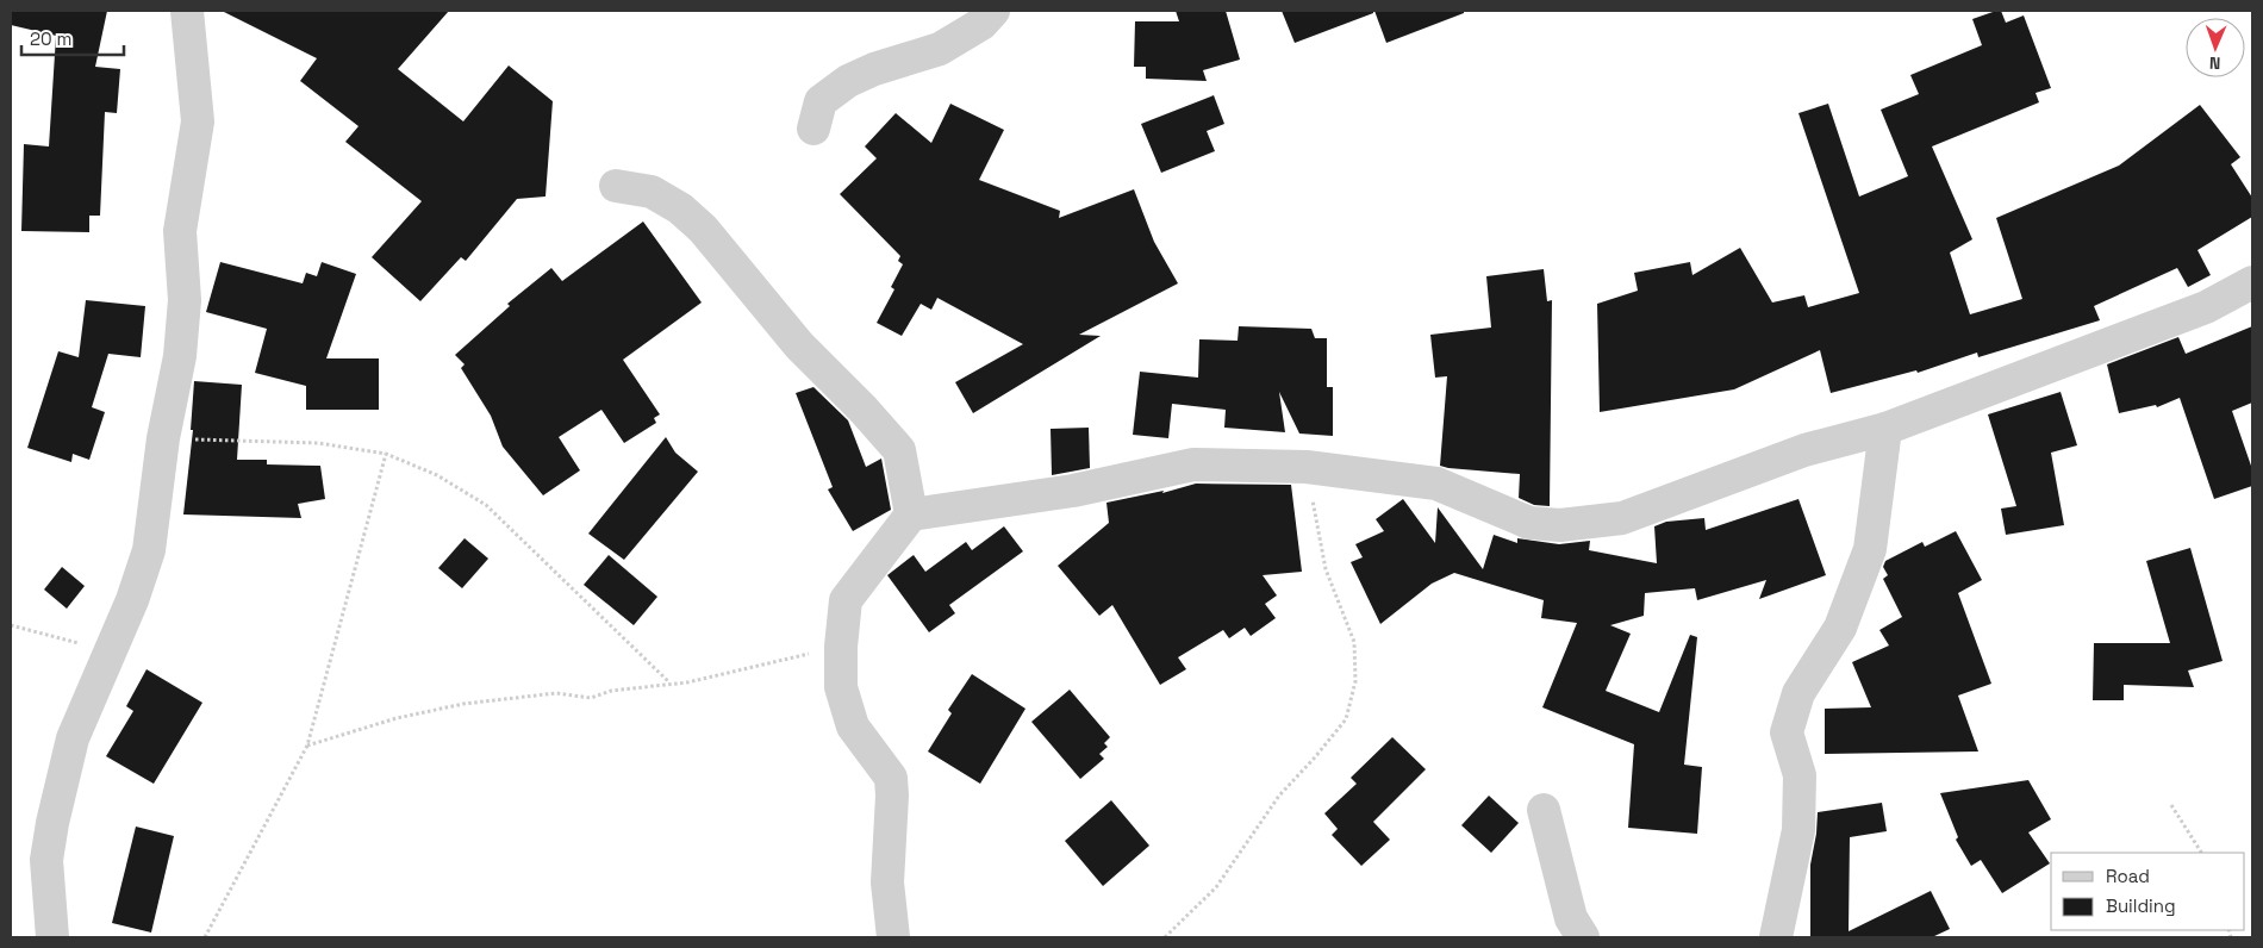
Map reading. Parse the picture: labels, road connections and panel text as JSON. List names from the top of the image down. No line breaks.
{"legend":["Road","Building"],"scale_bar":"20 m","north":"bottom"}
